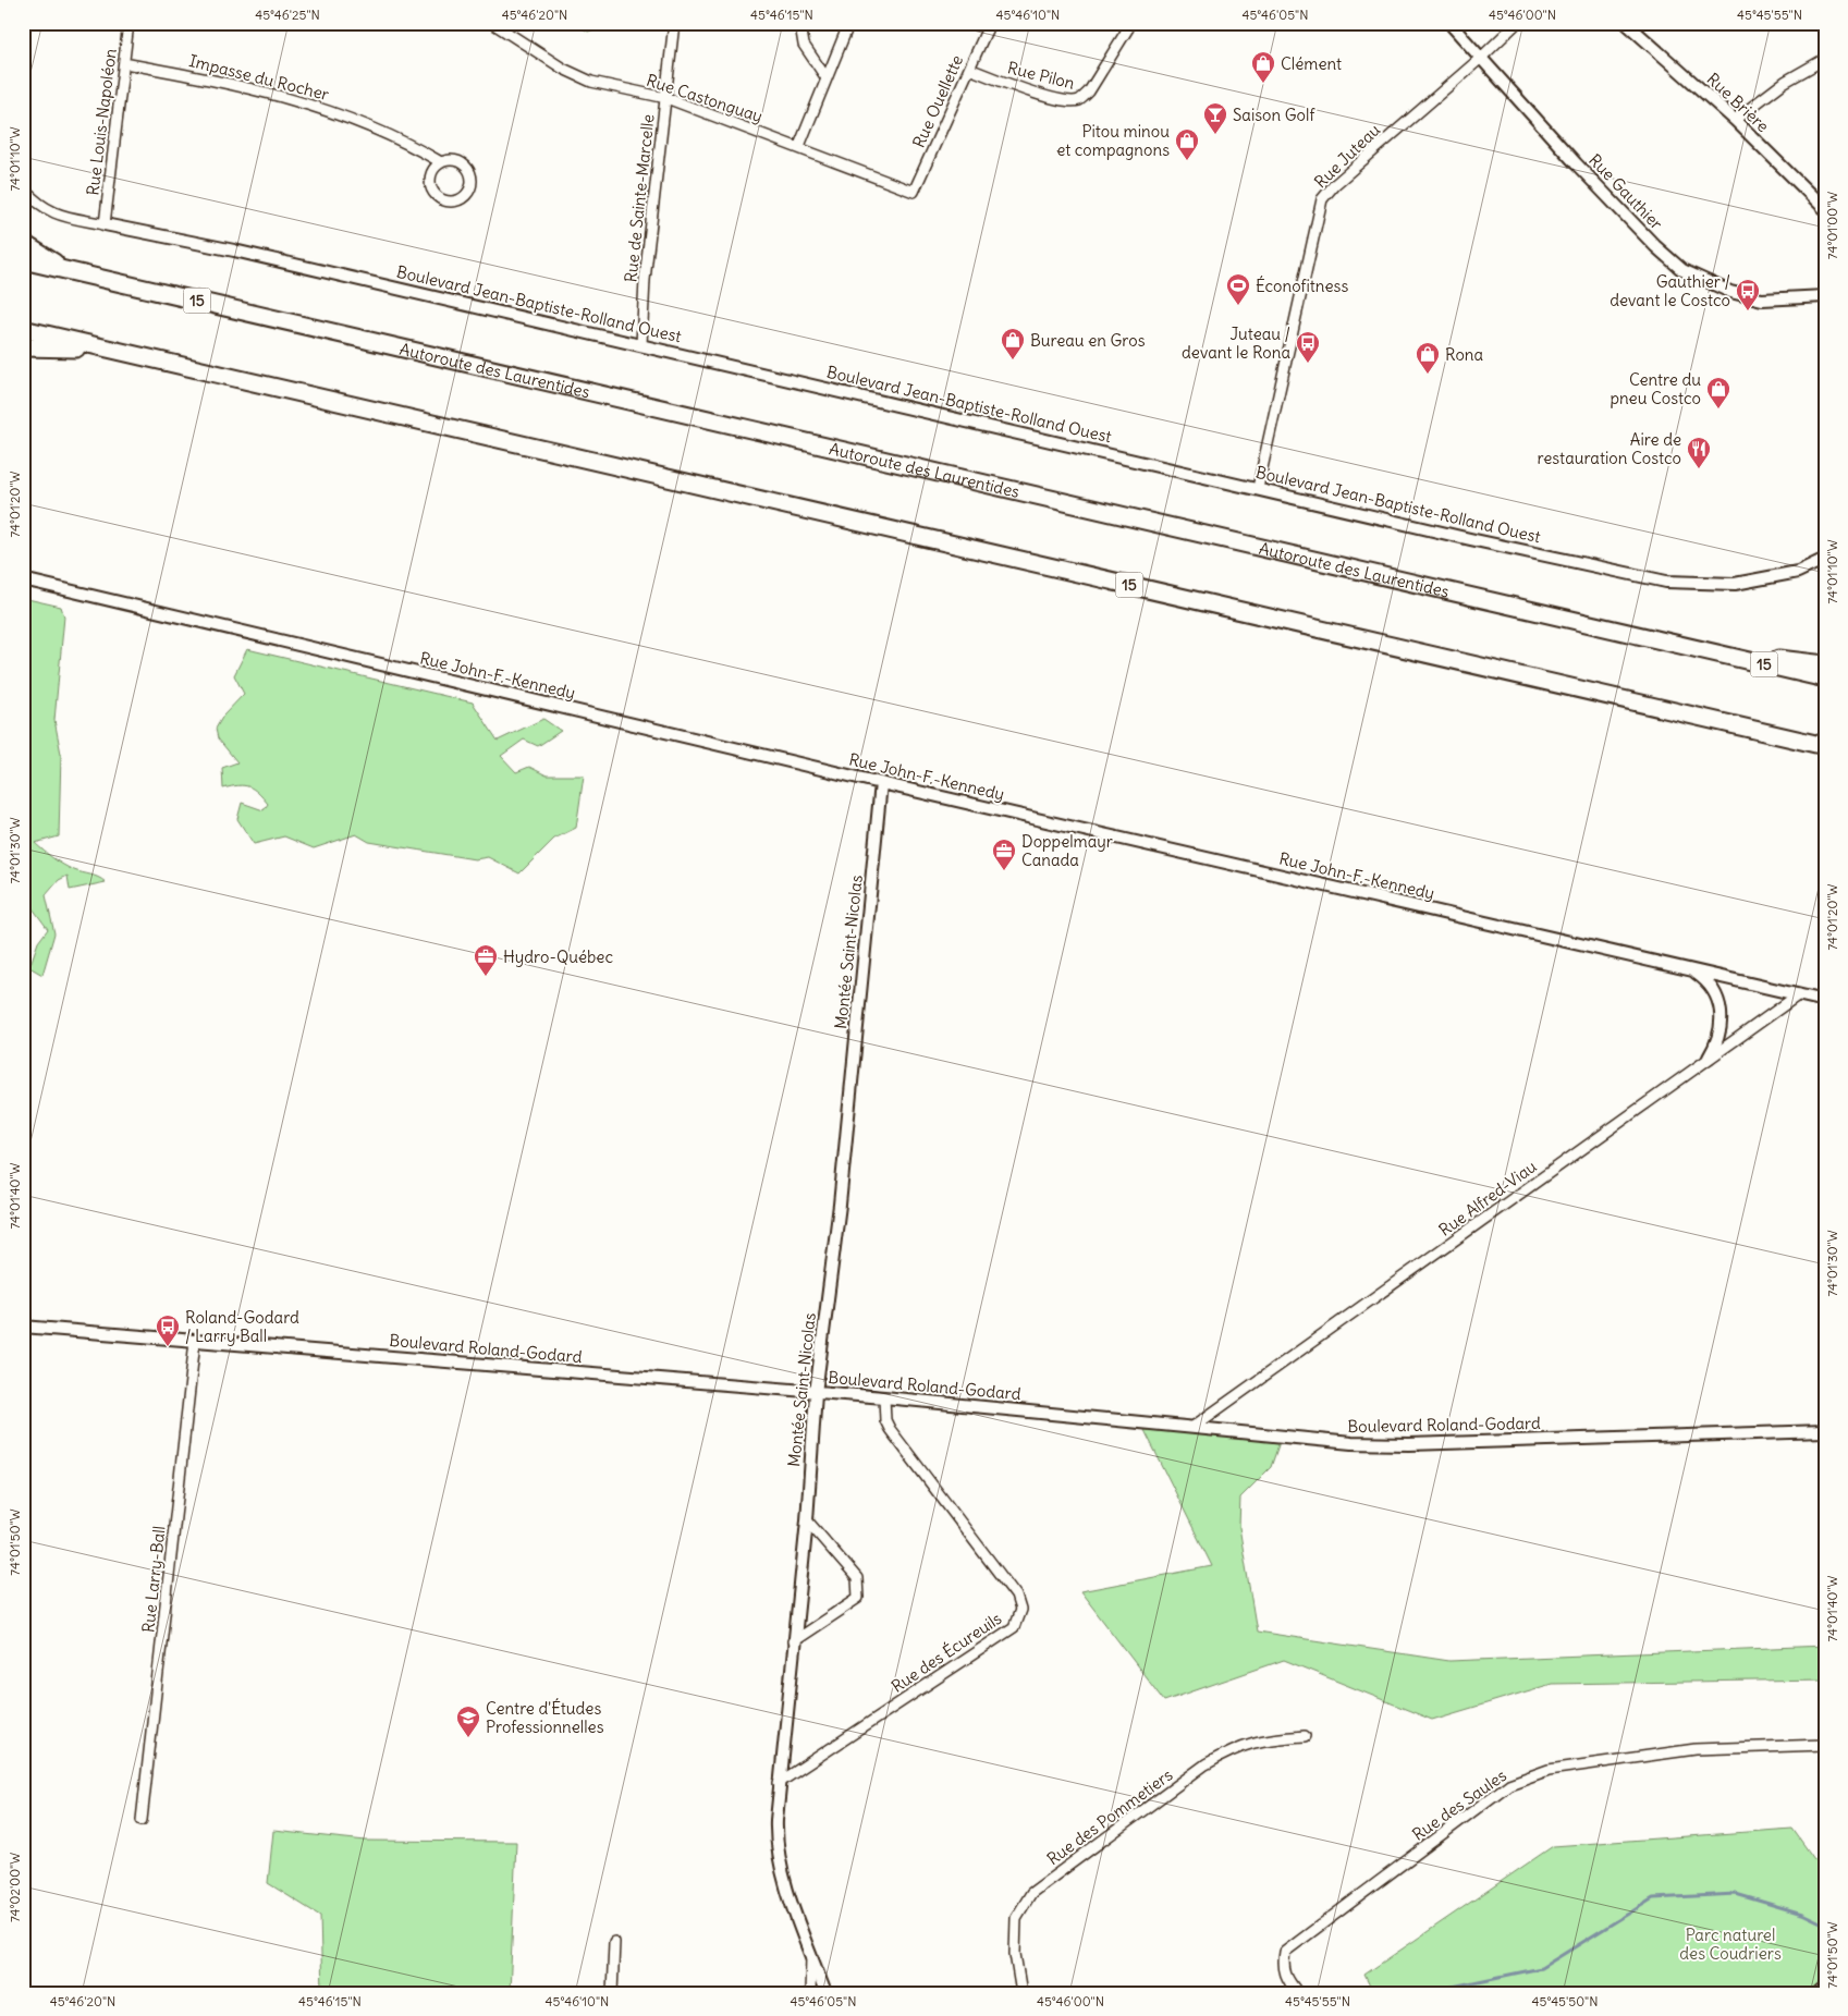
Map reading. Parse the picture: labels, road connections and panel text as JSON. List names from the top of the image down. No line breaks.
{"streets":{"highway":["15","Autoroute des Laurentides"],"street":["Rue Pilon","Impasse du Rocher","Rue Castonguay","Rue Ouellette","Rue Brière","Rue Louis-Napoléon","Rue Juteau","Rue Gauthier","Rue de Sainte-Marcelle","Boulevard Jean-Baptiste-Rolland Ouest","Rue John-F.-Kennedy","Montée Saint-Nicolas","Rue Alfred-Viau","Boulevard Roland-Godard","Rue Larry-Ball","Rue des Écureuils","Rue des Saules","Rue des Pommetiers"]},"crossings":[["Rue Pilon","Rue Ouellette"],["Impasse du Rocher","Rue Louis-Napoléon"],["Rue Castonguay","Rue Ouellette"],["Rue Castonguay","Rue de Sainte-Marcelle"],["Rue Louis-Napoléon","Boulevard Jean-Baptiste-Rolland Ouest"],["Rue Juteau","Rue Gauthier"],["Rue Juteau","Boulevard Jean-Baptiste-Rolland Ouest"],["Rue de Sainte-Marcelle","Boulevard Jean-Baptiste-Rolland Ouest"],["Rue John-F.-Kennedy","Montée Saint-Nicolas"],["Rue John-F.-Kennedy","Rue Alfred-Viau"],["Montée Saint-Nicolas","Boulevard Roland-Godard"],["Montée Saint-Nicolas","Rue des Écureuils"],["Rue Alfred-Viau","Boulevard Roland-Godard"],["Boulevard Roland-Godard","Rue Larry-Ball"],["Boulevard Roland-Godard","Rue des Écureuils"]],"parks":["Parc naturel des Coudriers"],"places":{"shop":["Clément","Pitou minou et compagnons","Bureau en Gros","Rona","Centre du pneu Costco"],"bar":["Saison Golf"],"sports":["Éconofitness"],"bus stop":["Gauthier / devant le Costco","Juteau / devant le Rona","Roland-Godard / Larry Ball"],"restaurant":["Aire de restauration Costco"],"office":["Doppelmayr Canada","Hydro-Québec"],"school or university":["Centre d'Études Professionnelles"]},"coordinates":["45°46'25\"N","45°46'20\"N","45°46'15\"N","45°46'10\"N","45°46'05\"N","45°46'00\"N","45°45'55\"N","74°01'10\"W","74°01'00\"W","74°01'20\"W","74°01'30\"W","74°01'40\"W","74°01'50\"W","74°02'00\"W","45°45'50\"N"]}
